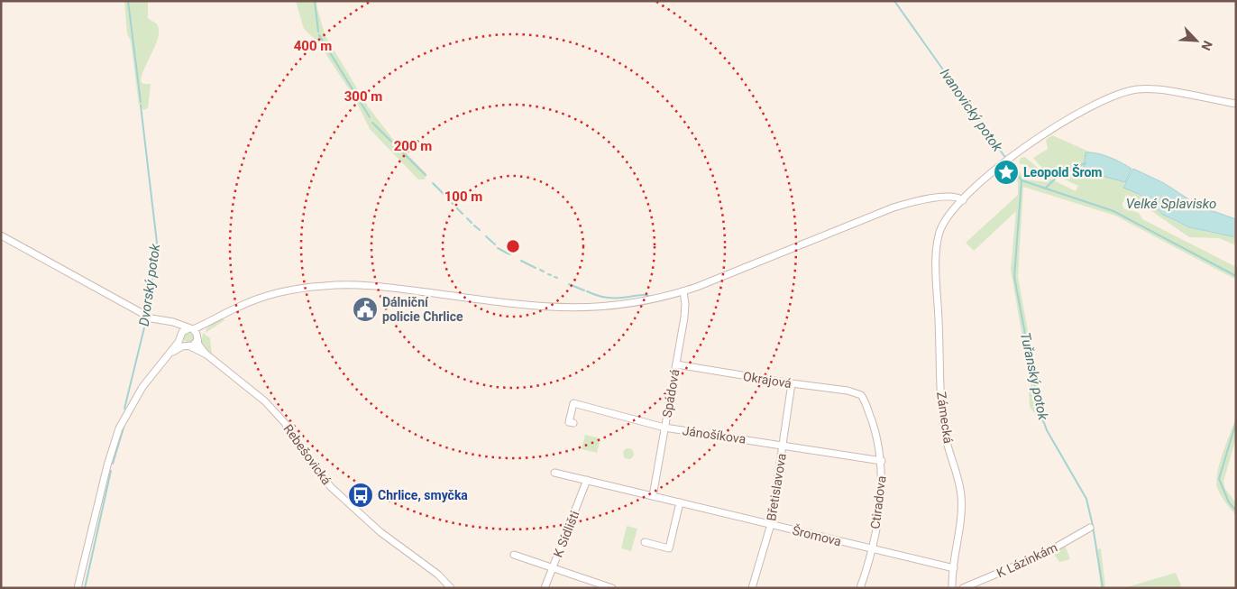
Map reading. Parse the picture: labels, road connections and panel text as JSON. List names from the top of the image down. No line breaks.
{"streets":{"street":["Okrajová","Spádová","Zámecká","Jánošíkova","Rebešovická","Břetislavova","Ctiradova","K Sídlišti","Šromova","K Lázinkám"]},"crossings":[["Okrajová","Spádová"],["Okrajová","Břetislavova"],["Okrajová","Ctiradova"],["Spádová","Jánošíkova"],["Spádová","Šromova"],["Zámecká","Šromova"],["Jánošíkova","Břetislavova"],["Jánošíkova","Ctiradova"],["Břetislavova","Šromova"],["Ctiradova","Šromova"],["K Sídlišti","Šromova"]],"water":["Ivanovický potok","Velké Splavisko","Dvorský potok","Tuřanský potok"],"places":{"place":["Leopold Šrom"],"public building":["Dálniční policie Chrlice"],"bus stop":["Chrlice, smyčka"]},"north":"bottom right","rings":["400 m","300 m","200 m","100 m"]}
